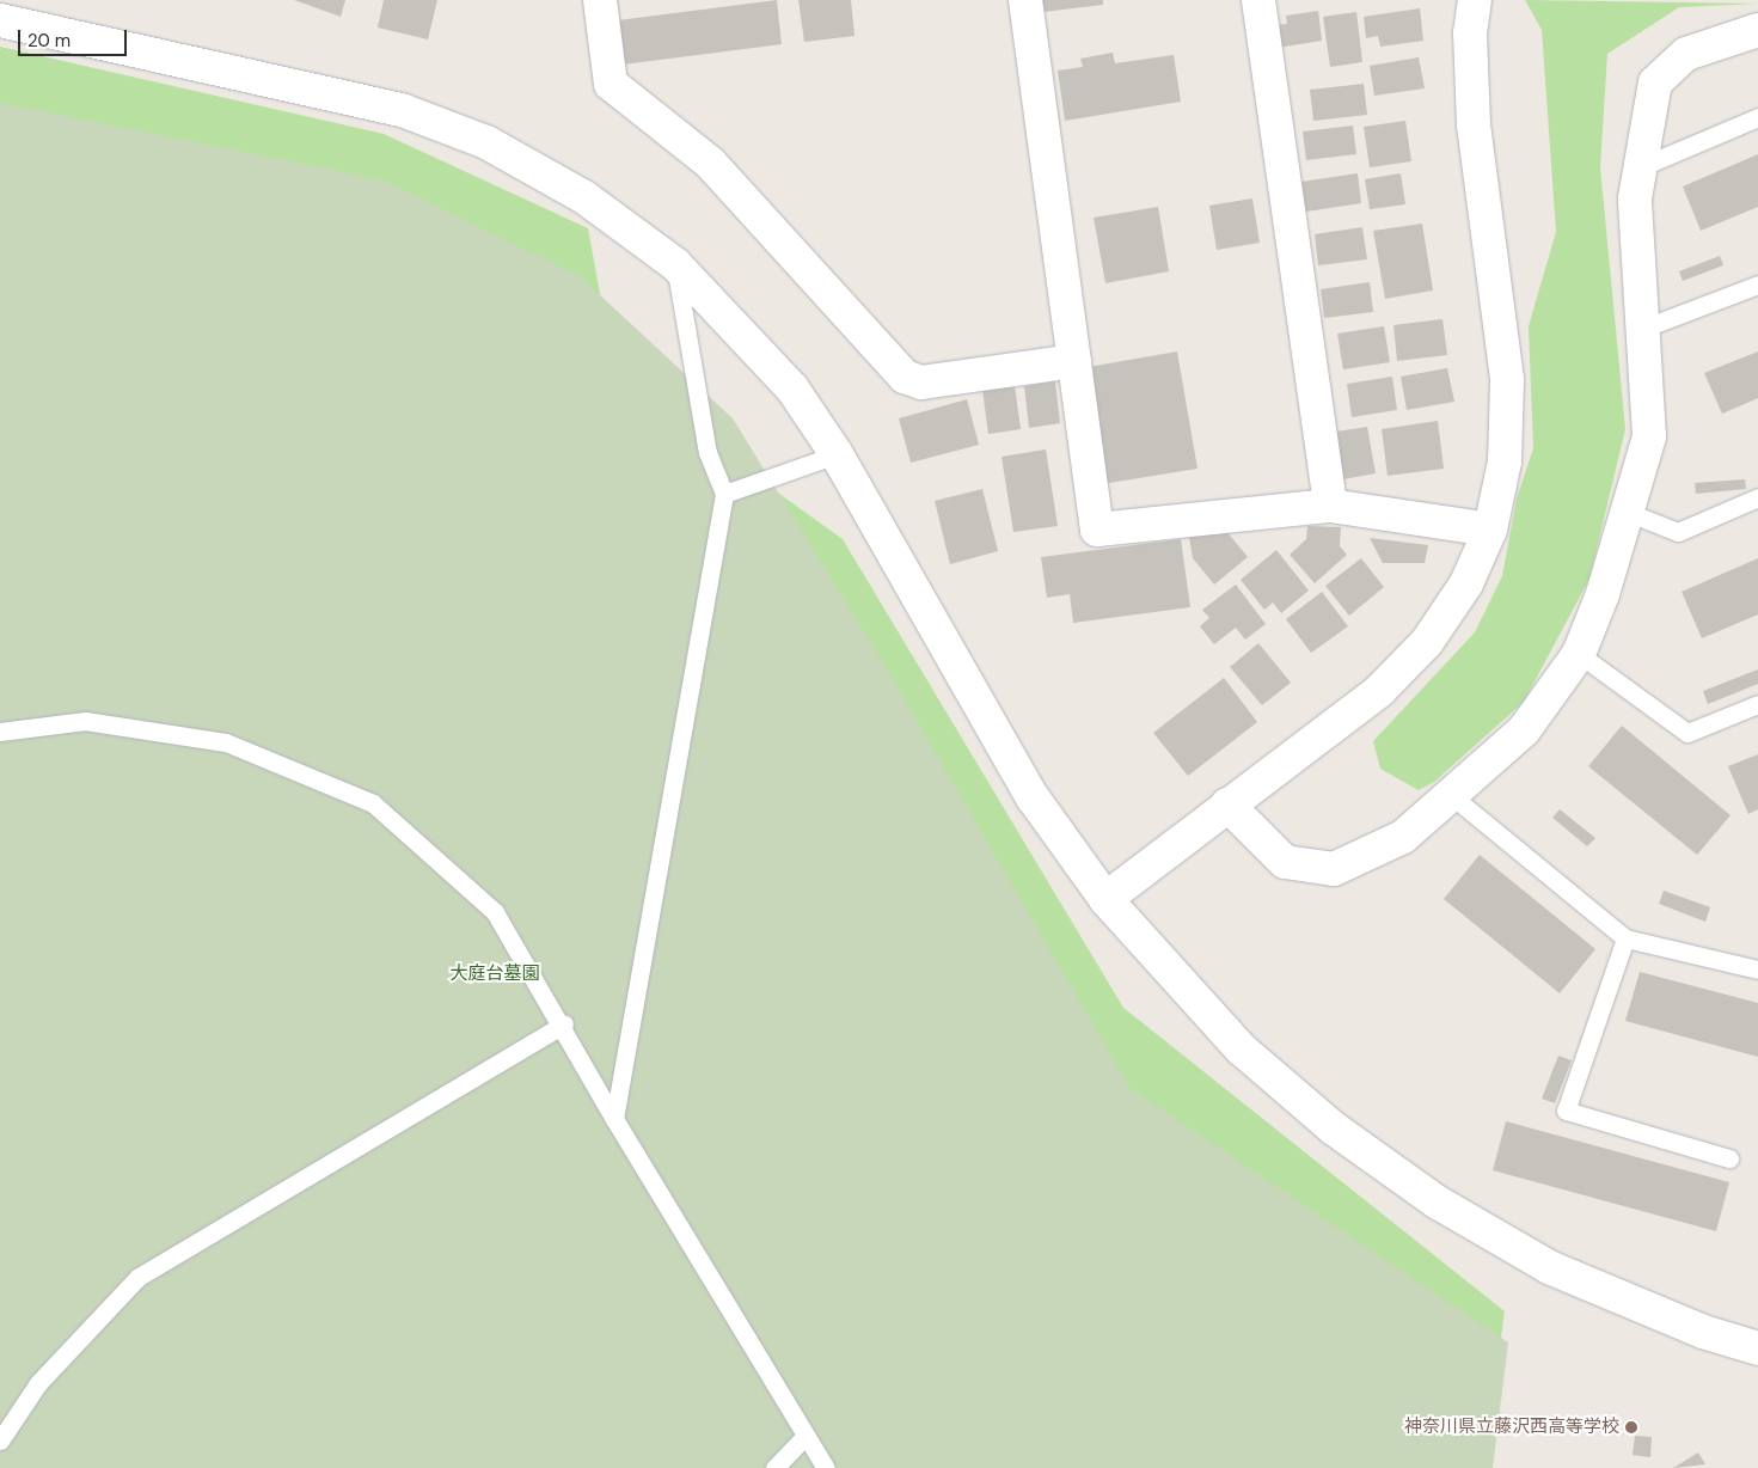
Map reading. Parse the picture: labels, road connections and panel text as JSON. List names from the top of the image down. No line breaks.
{"parks":["大庭台墓園"],"places":["神奈川県立藤沢西高等学校"],"scale_bar":"20 m"}
